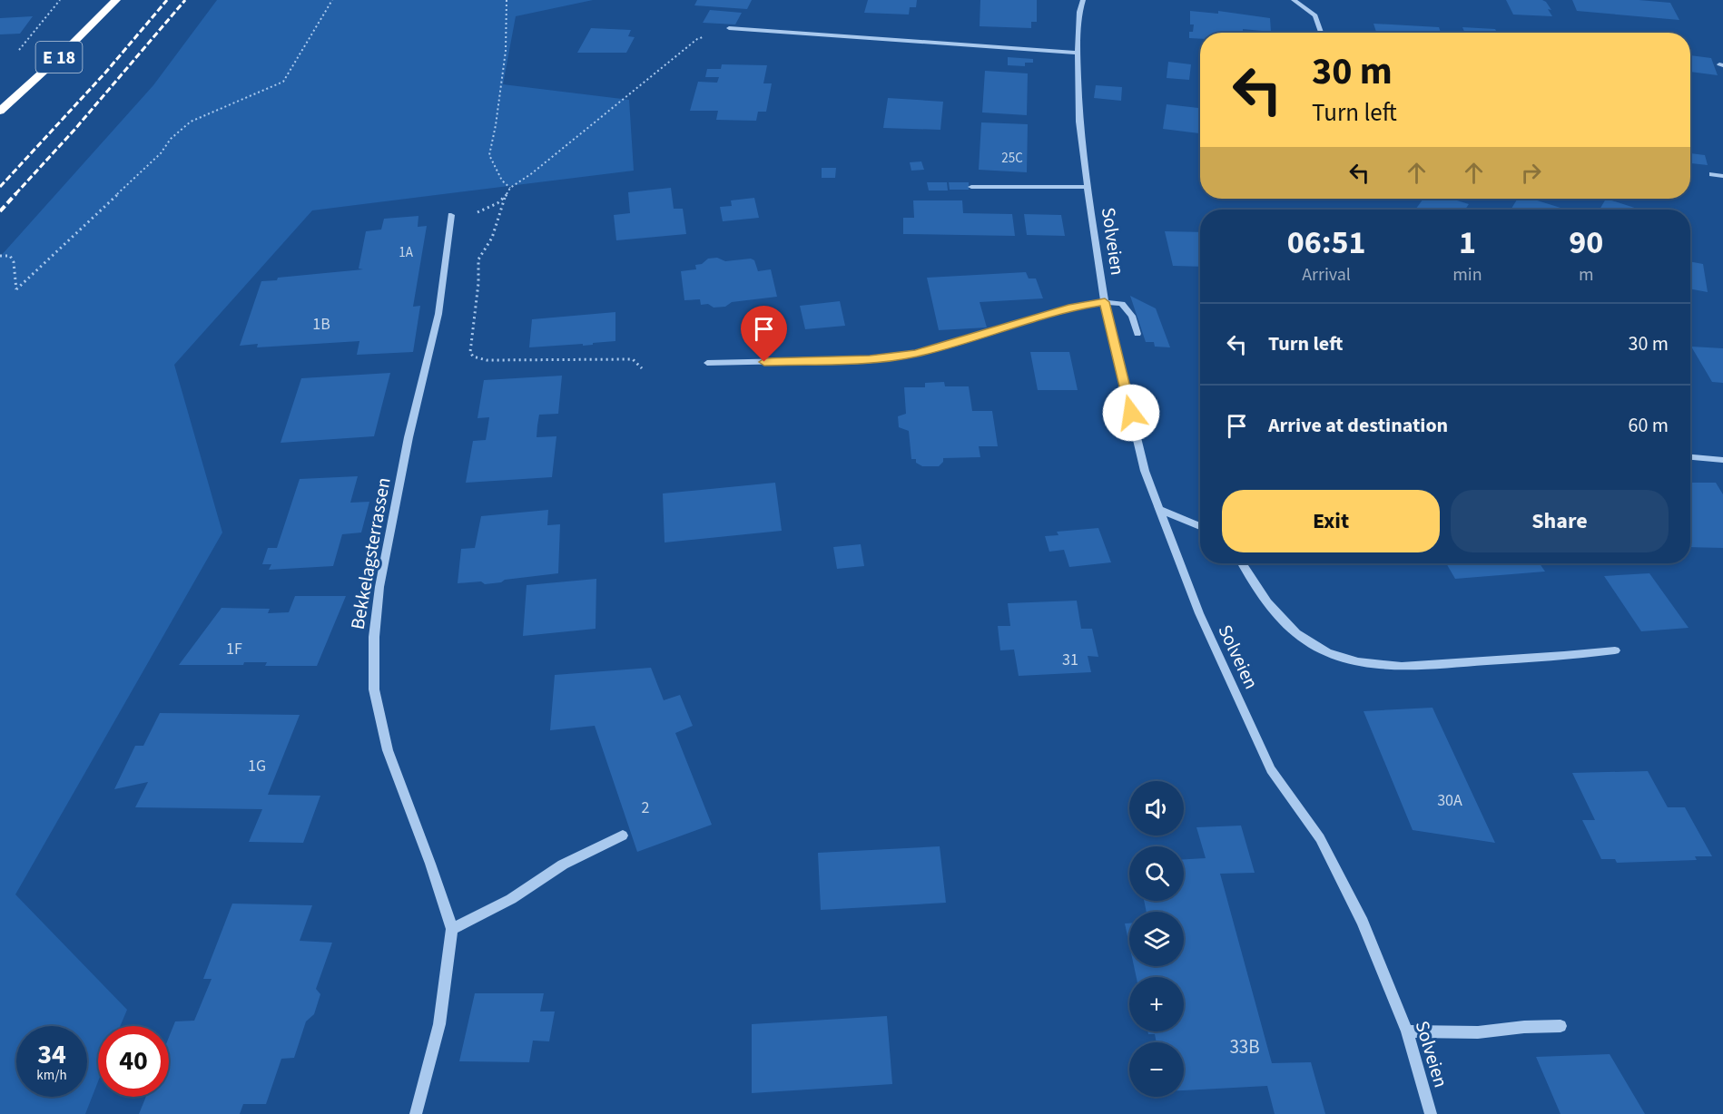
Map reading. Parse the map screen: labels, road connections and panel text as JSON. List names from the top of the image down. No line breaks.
{"streets":{"highway":["E 18"],"street":["Solveien","Bekkelagsterrassen"]},"house_numbers":["25C","1A","1B","1F","31","1G","30A","2","33B"],"page":{"turn":["30 m","Turn left"],"eta":["06:51","Arrival","1","min","90","m"],"list":[{"name":"Turn left","value":"30 m"},{"name":"Arrive at destination","value":"60 m"}],"buttons":["Exit","Share"],"map_buttons":["+","−"],"speed":"34 km/h","limit":"40"}}
